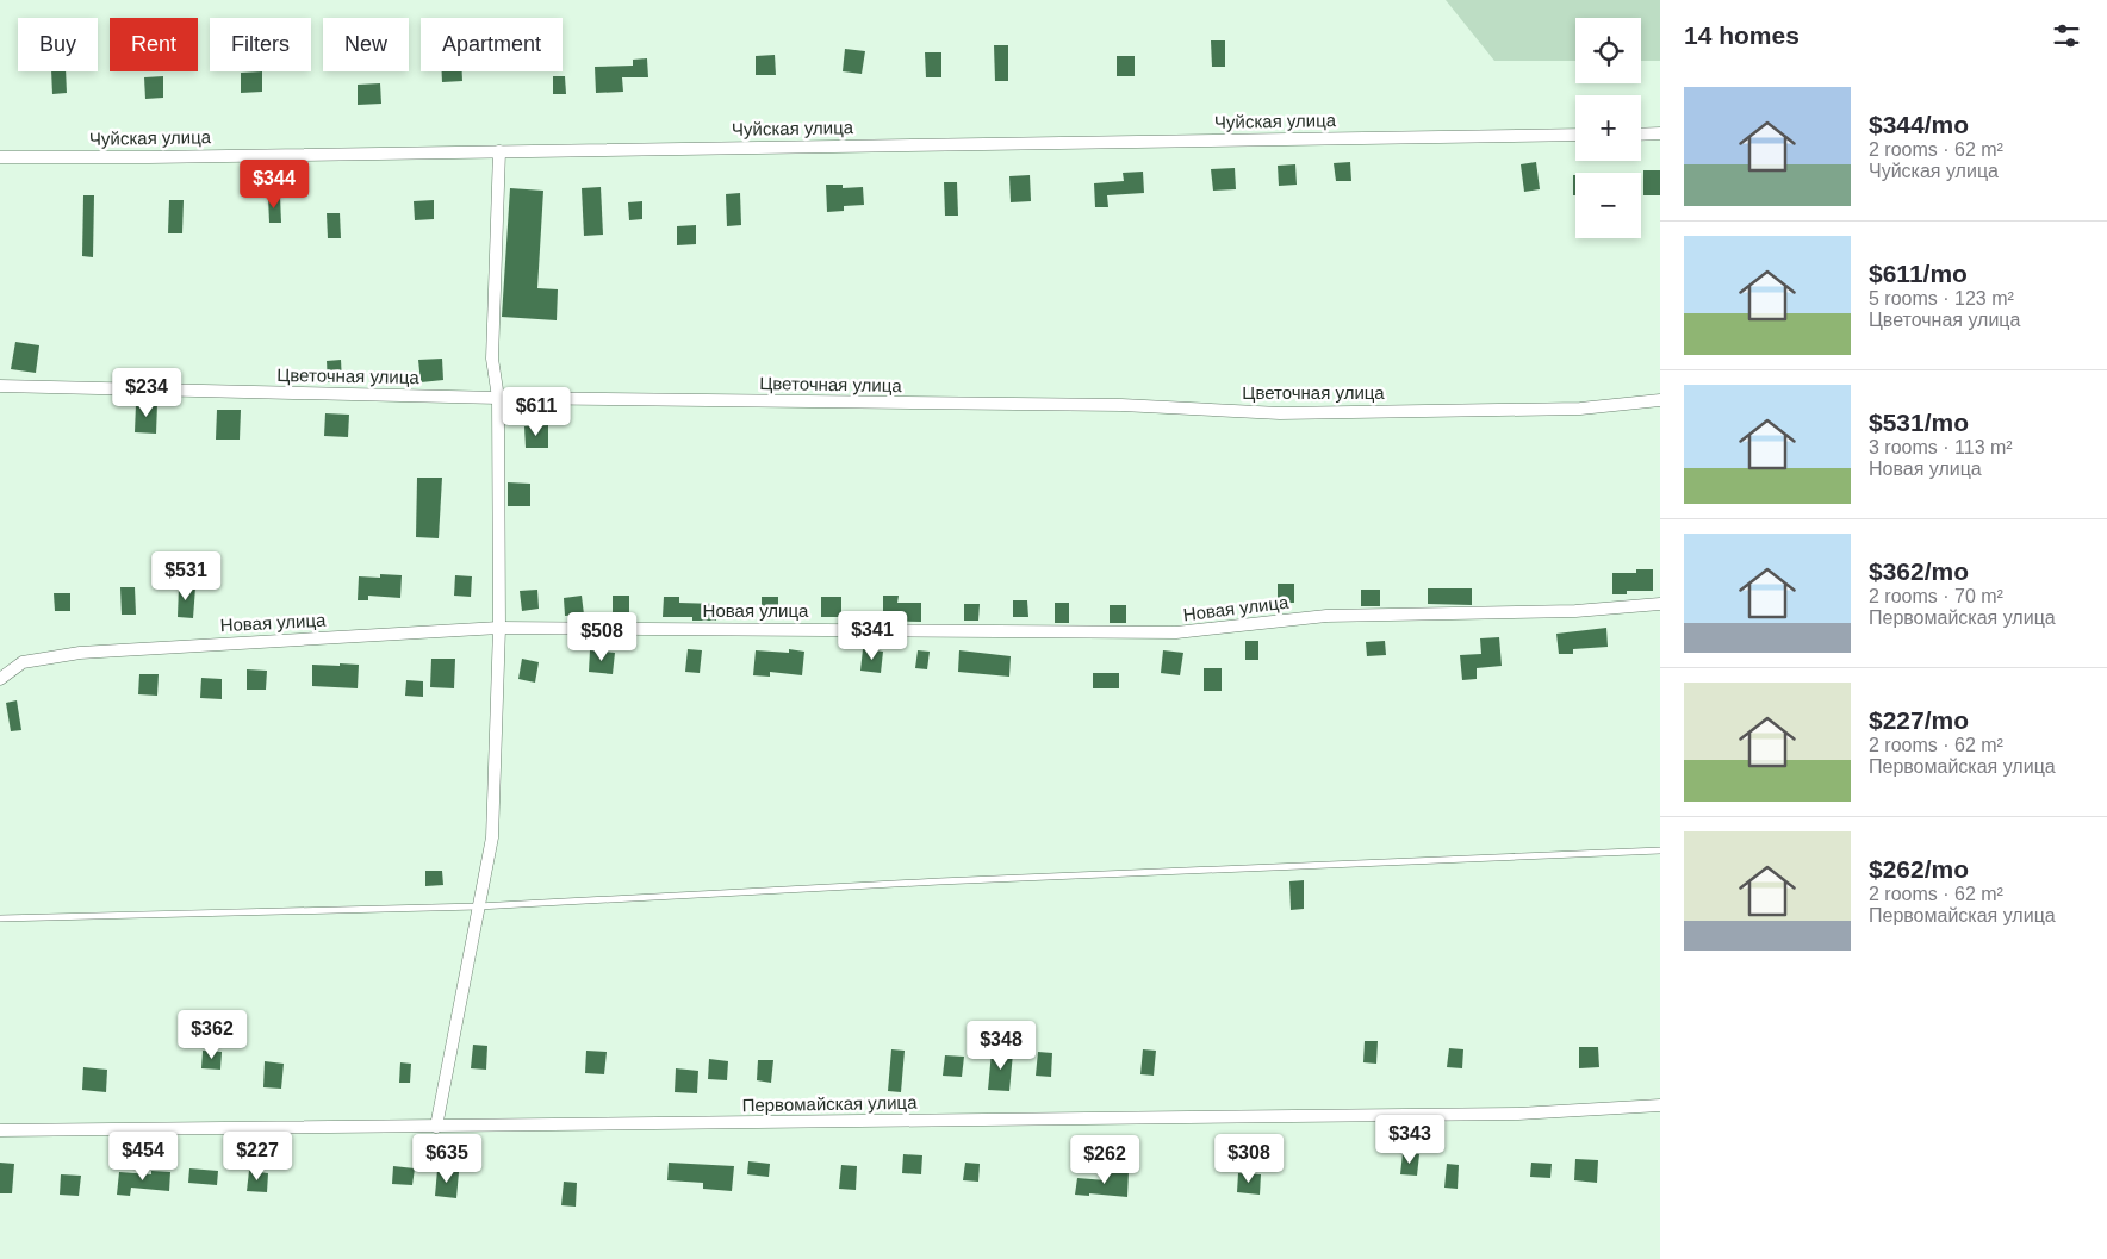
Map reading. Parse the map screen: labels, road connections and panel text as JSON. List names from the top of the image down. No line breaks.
{"streets":{"street":["Чуйская улица","Цветочная улица","Новая улица","Первомайская улица"]},"page":{"heading":"14 homes","map_buttons":["+","−"],"chip":["Buy","Rent","Filters","New","Apartment"],"list":[{"name":"$344/mo","note":"2 rooms · 62 m² · Чуйская улица"},{"name":"$611/mo","note":"5 rooms · 123 m² · Цветочная улица"},{"name":"$531/mo","note":"3 rooms · 113 m² · Новая улица"},{"name":"$362/mo","note":"2 rooms · 70 m² · Первомайская улица"},{"name":"$227/mo","note":"2 rooms · 62 m² · Первомайская улица"},{"name":"$262/mo","note":"2 rooms · 62 m² · Первомайская улица"}],"price":["$344","$234","$611","$531","$341","$508","$362","$348","$343","$454","$227","$635","$308","$262"]}}
